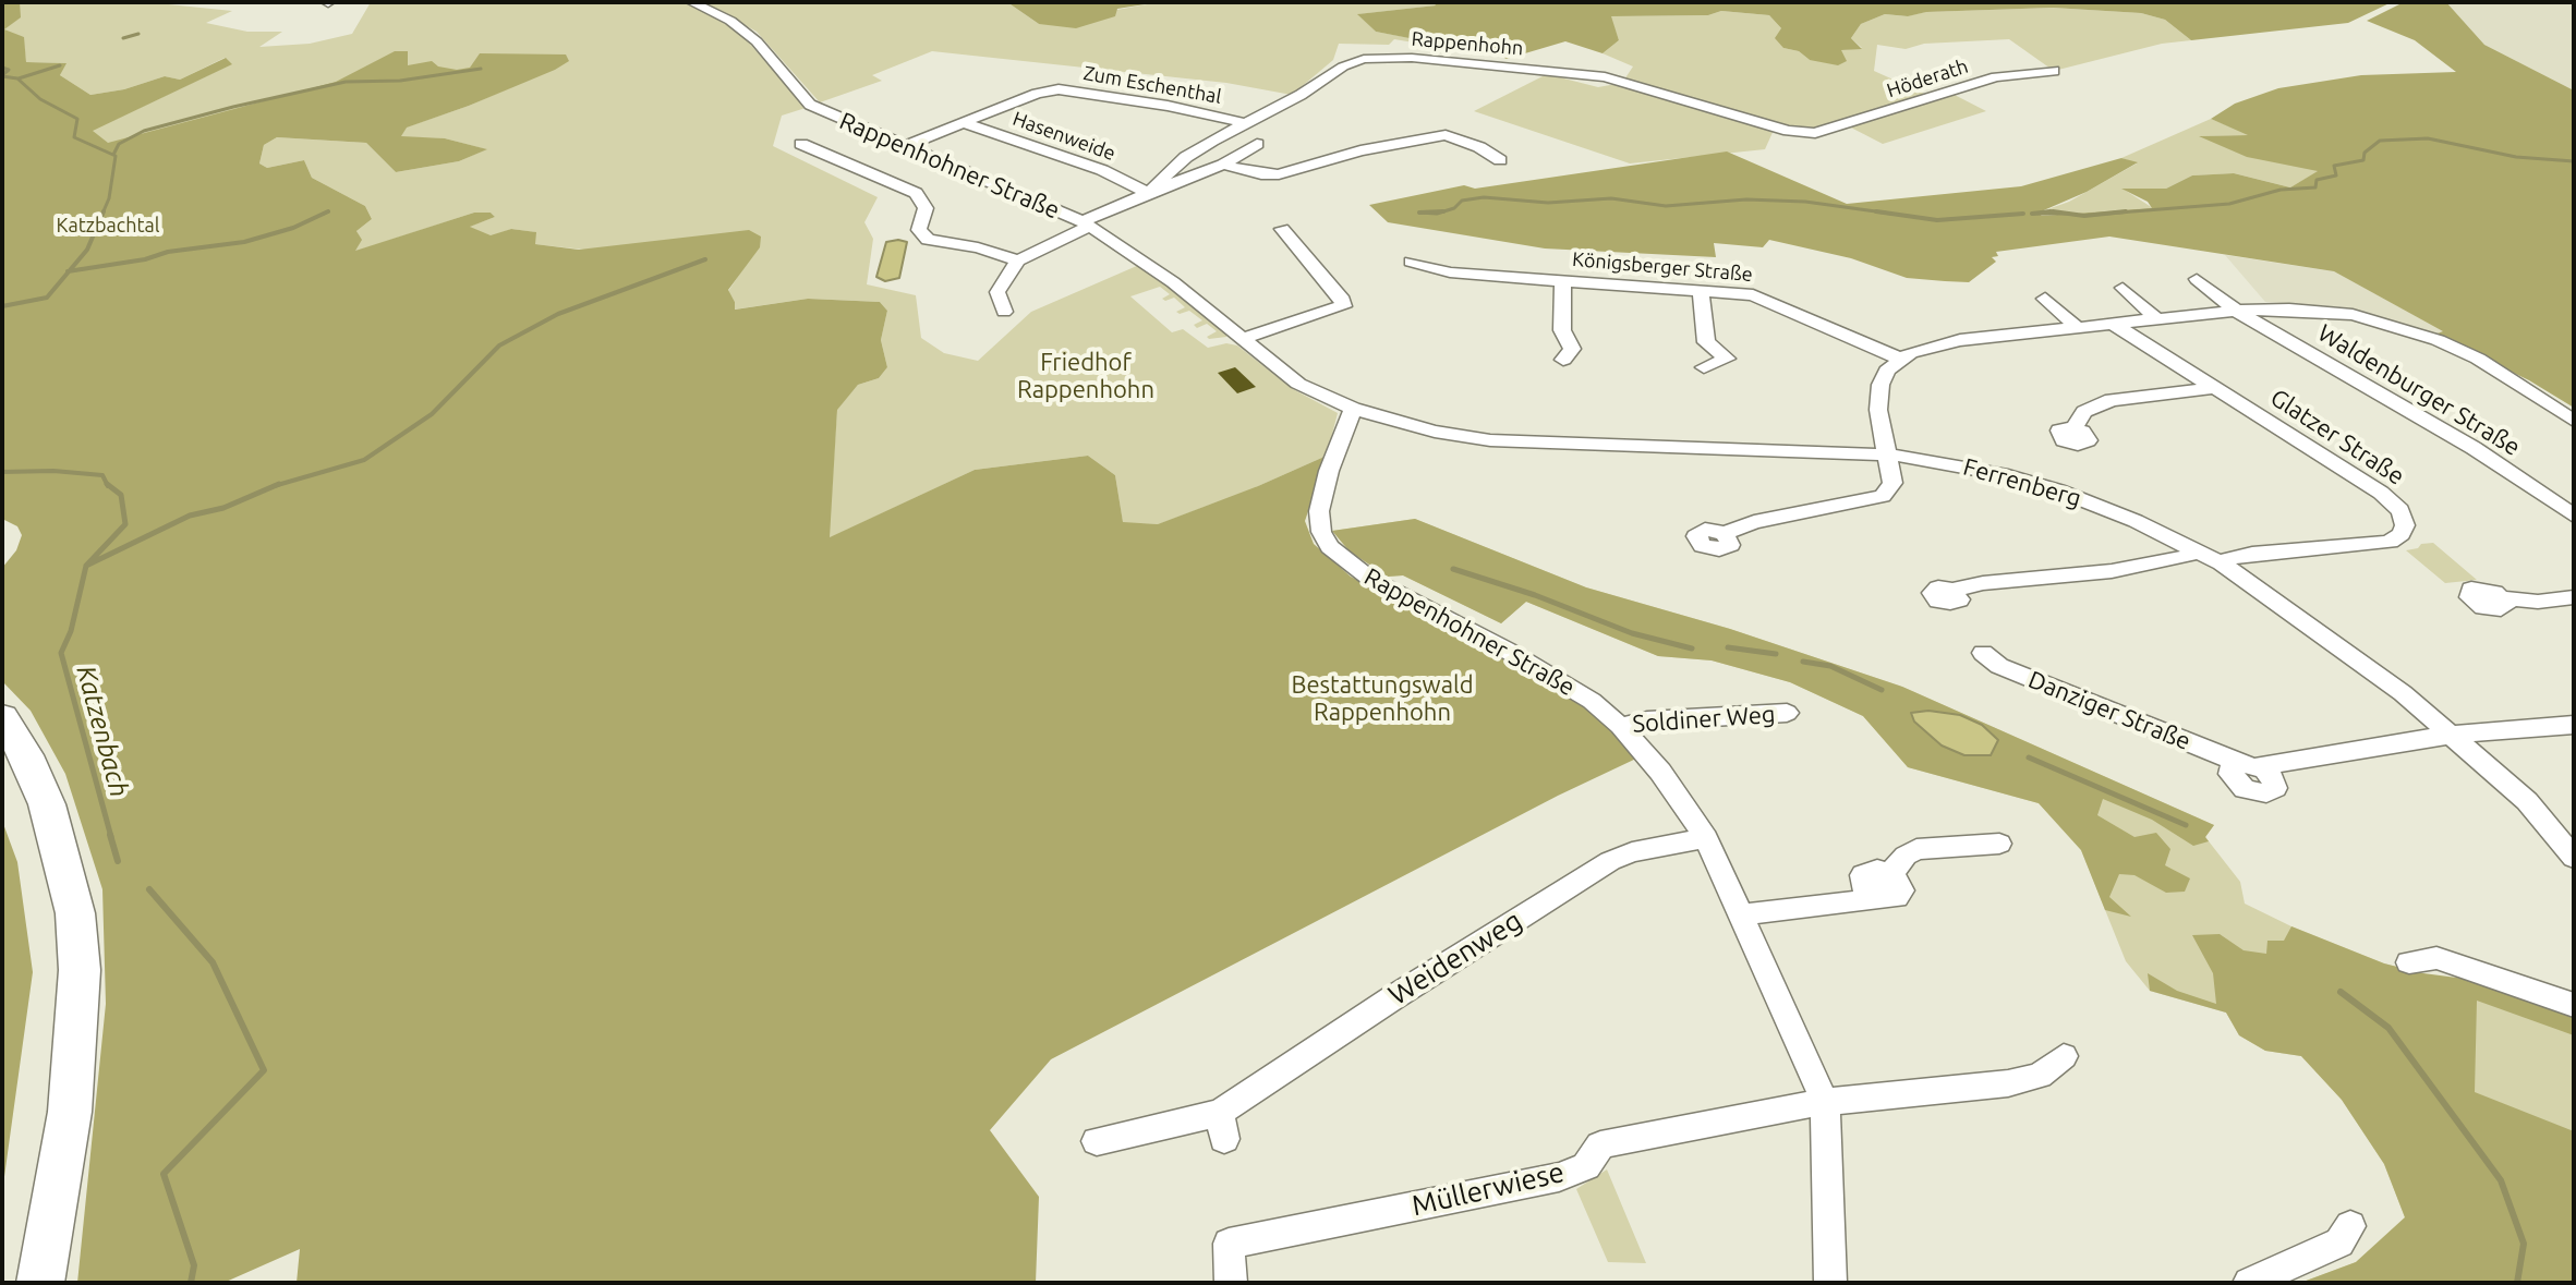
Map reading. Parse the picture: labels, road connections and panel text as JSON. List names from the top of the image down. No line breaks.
{"streets":{"street":["Rappenhohn","Höderath","Zum Eschenthal","Hasenweide","Rappenhohner Straße","Königsberger Straße","Waldenburger Straße","Glatzer Straße","Ferrenberg","Danziger Straße","Soldiner Weg","Weidenweg","Müllerwiese"]},"crossings":[["Rappenhohn","Höderath"],["Rappenhohn","Zum Eschenthal"],["Rappenhohn","Hasenweide"],["Rappenhohn","Rappenhohner Straße"],["Zum Eschenthal","Hasenweide"],["Zum Eschenthal","Rappenhohner Straße"],["Rappenhohner Straße","Ferrenberg"],["Rappenhohner Straße","Soldiner Weg"],["Rappenhohner Straße","Weidenweg"],["Rappenhohner Straße","Müllerwiese"],["Glatzer Straße","Ferrenberg"],["Ferrenberg","Danziger Straße"]],"water":["Katzenbach"],"parks":["Katzbachtal","Friedhof Rappenhohn","Bestattungswald Rappenhohn"]}
